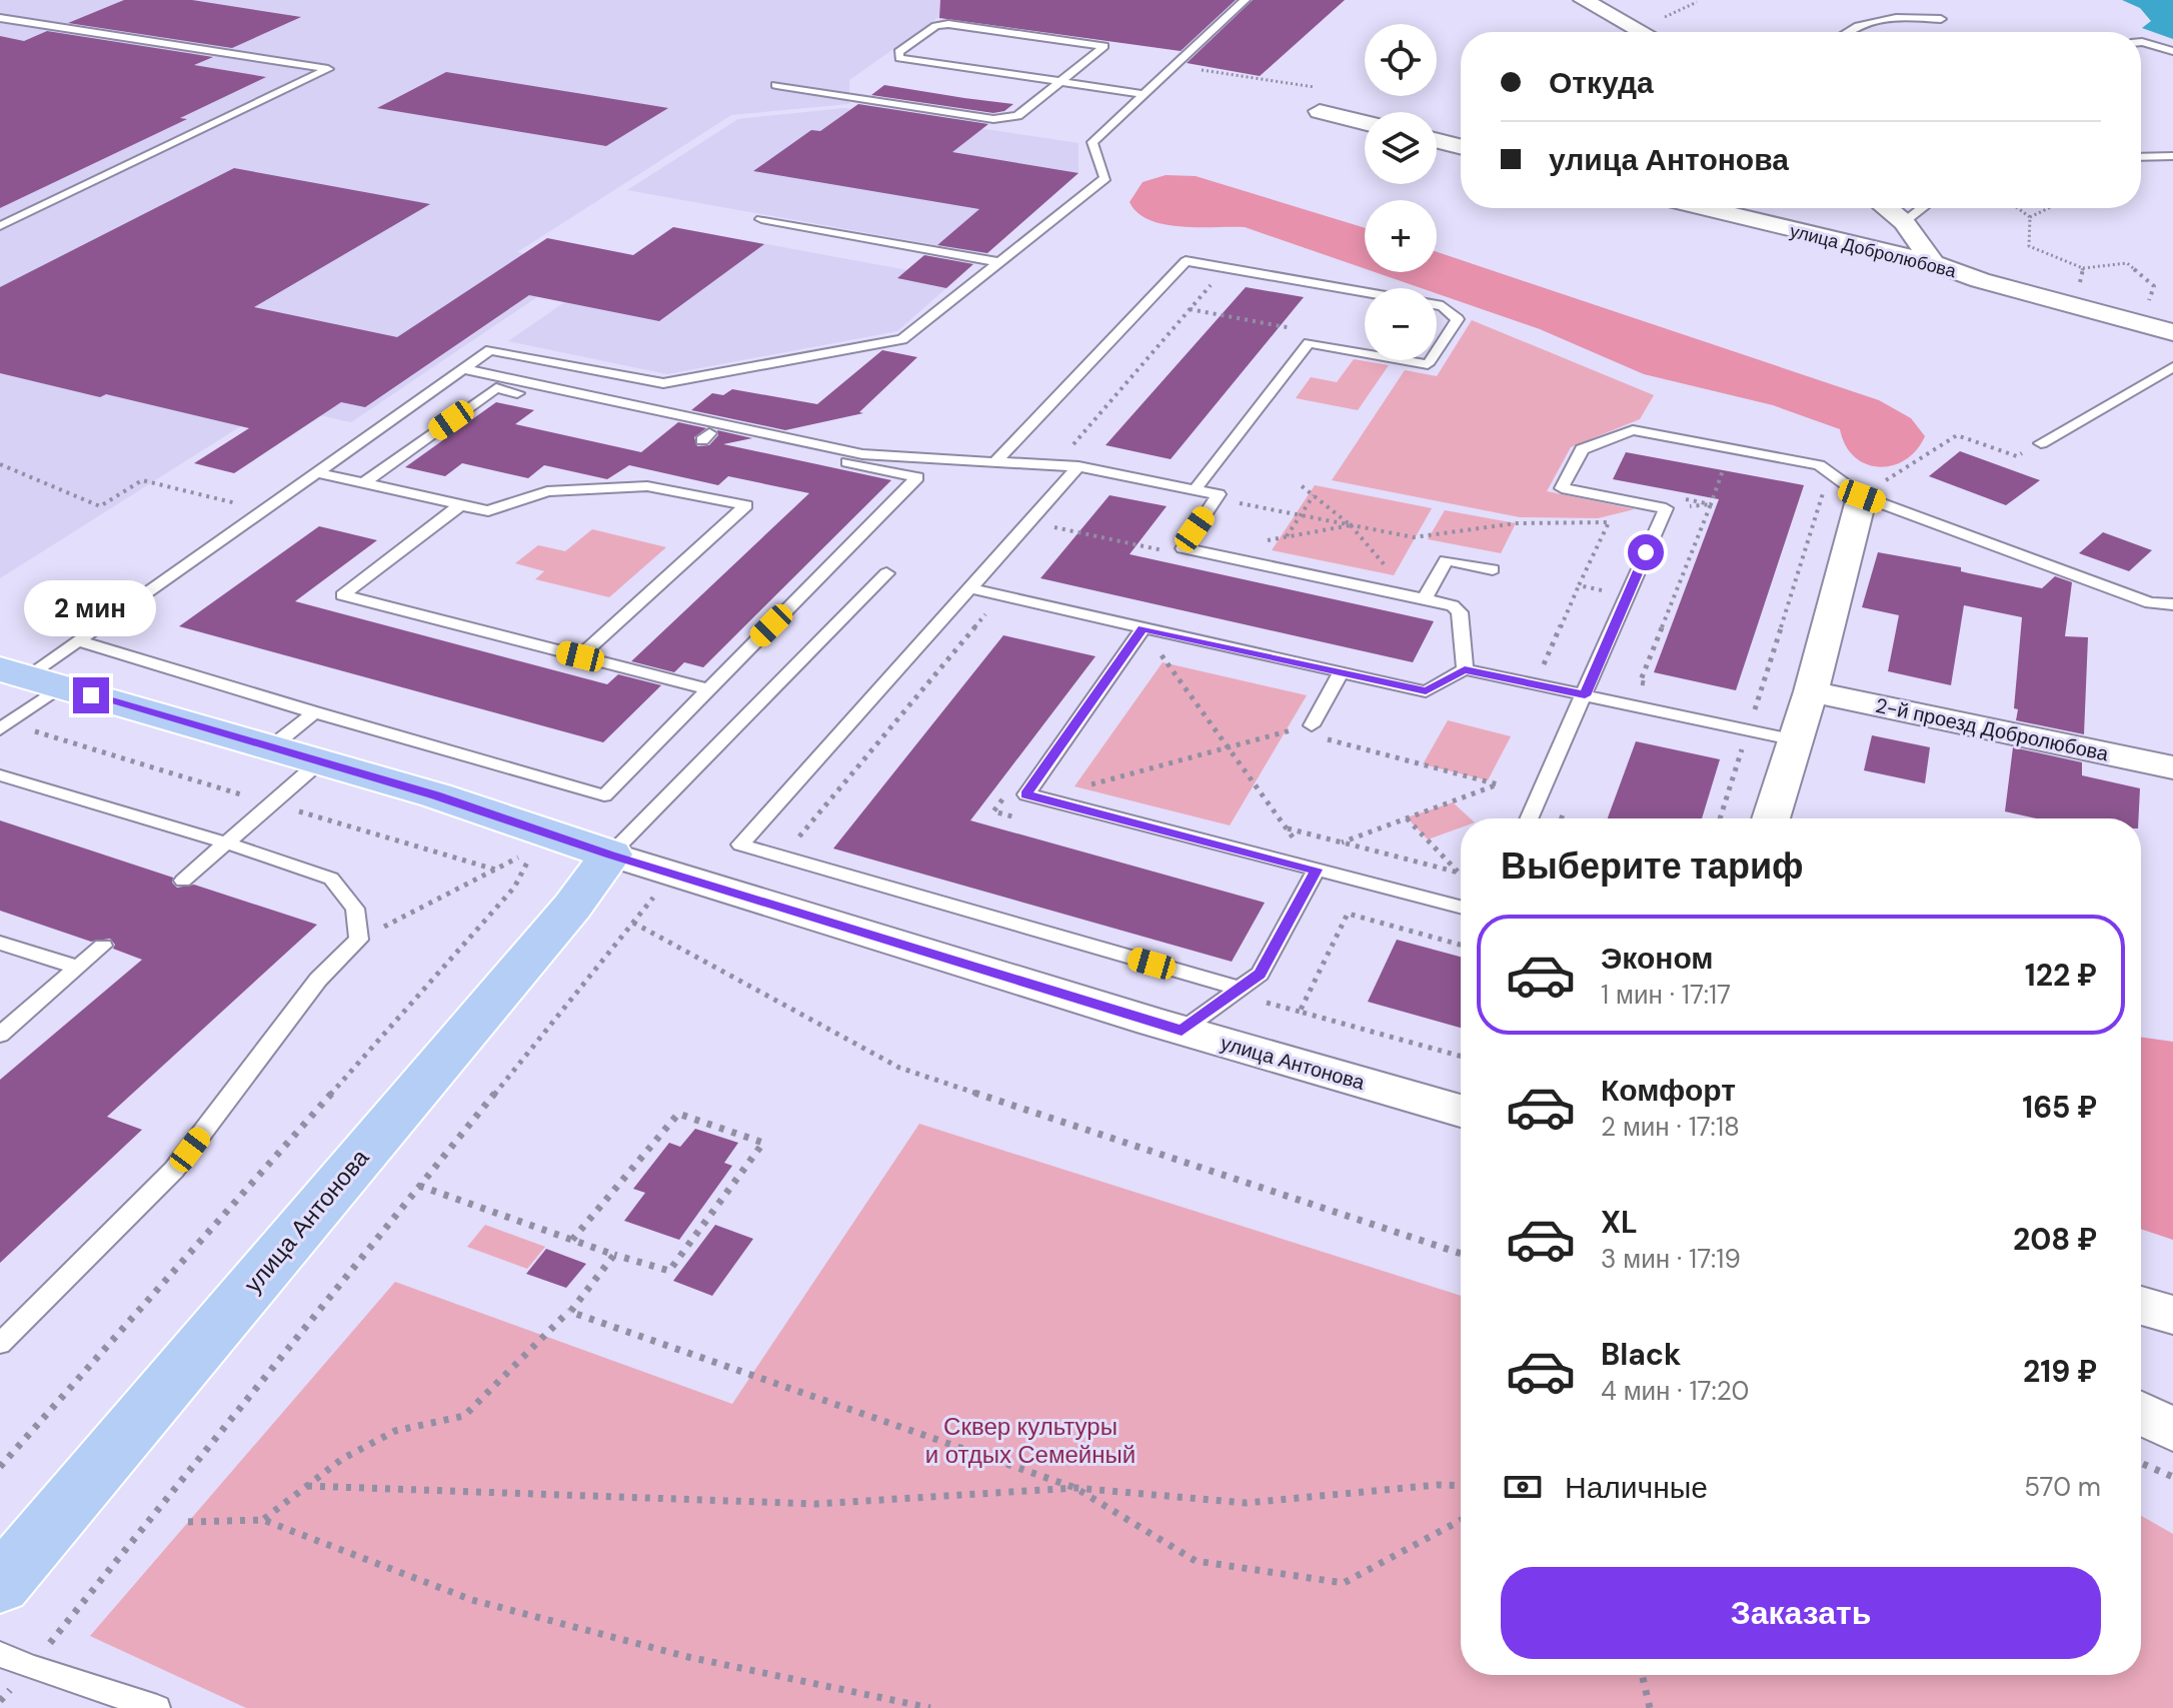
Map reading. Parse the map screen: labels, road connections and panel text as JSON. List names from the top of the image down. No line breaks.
{"streets":{"main road":["улица Антонова"],"street":["улица Добролюбова","2-й проезд Добролюбова"]},"parks":["Сквер культуры и отдых Семейный"],"page":{"map_buttons":["+","−"],"banner":["Откуда","улица Антонова"],"bubble":"2 мин","heading":"Выберите тариф","list":[{"name":"Эконом","note":"1 мин · 17:17","value":"122 ₽"},{"name":"Комфорт","note":"2 мин · 17:18","value":"165 ₽"},{"name":"XL","note":"3 мин · 17:19","value":"208 ₽"},{"name":"Black","note":"4 мин · 17:20","value":"219 ₽"}],"pay":["Наличные","570 m"],"buttons":"Заказать"}}
